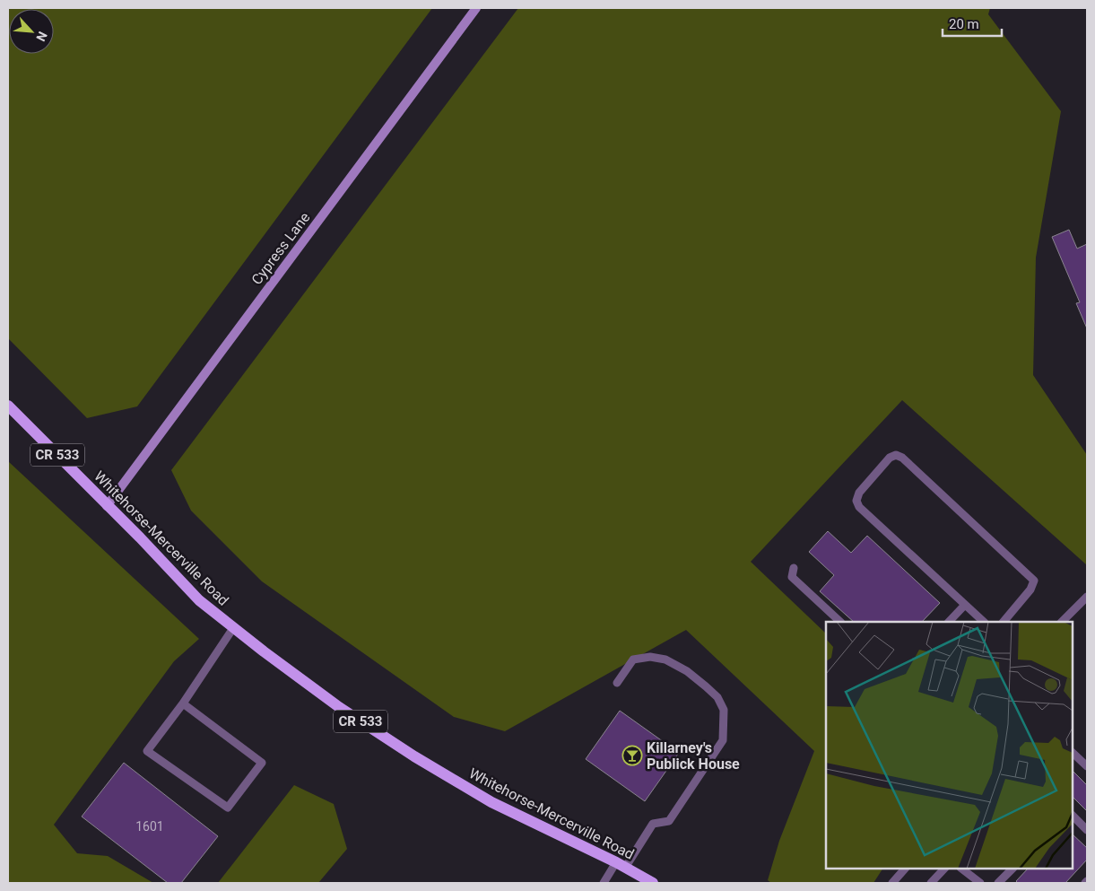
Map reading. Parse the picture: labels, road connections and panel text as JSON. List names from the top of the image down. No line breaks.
{"streets":{"main road":["CR 533","Whitehorse-Mercerville Road"],"street":["Cypress Lane"]},"crossings":[["Cypress Lane","Whitehorse-Mercerville Road"]],"places":{"bar":["Killarney's Publick House"]},"house_numbers":["1601"],"scale_bar":"20 m","north":"bottom right"}
